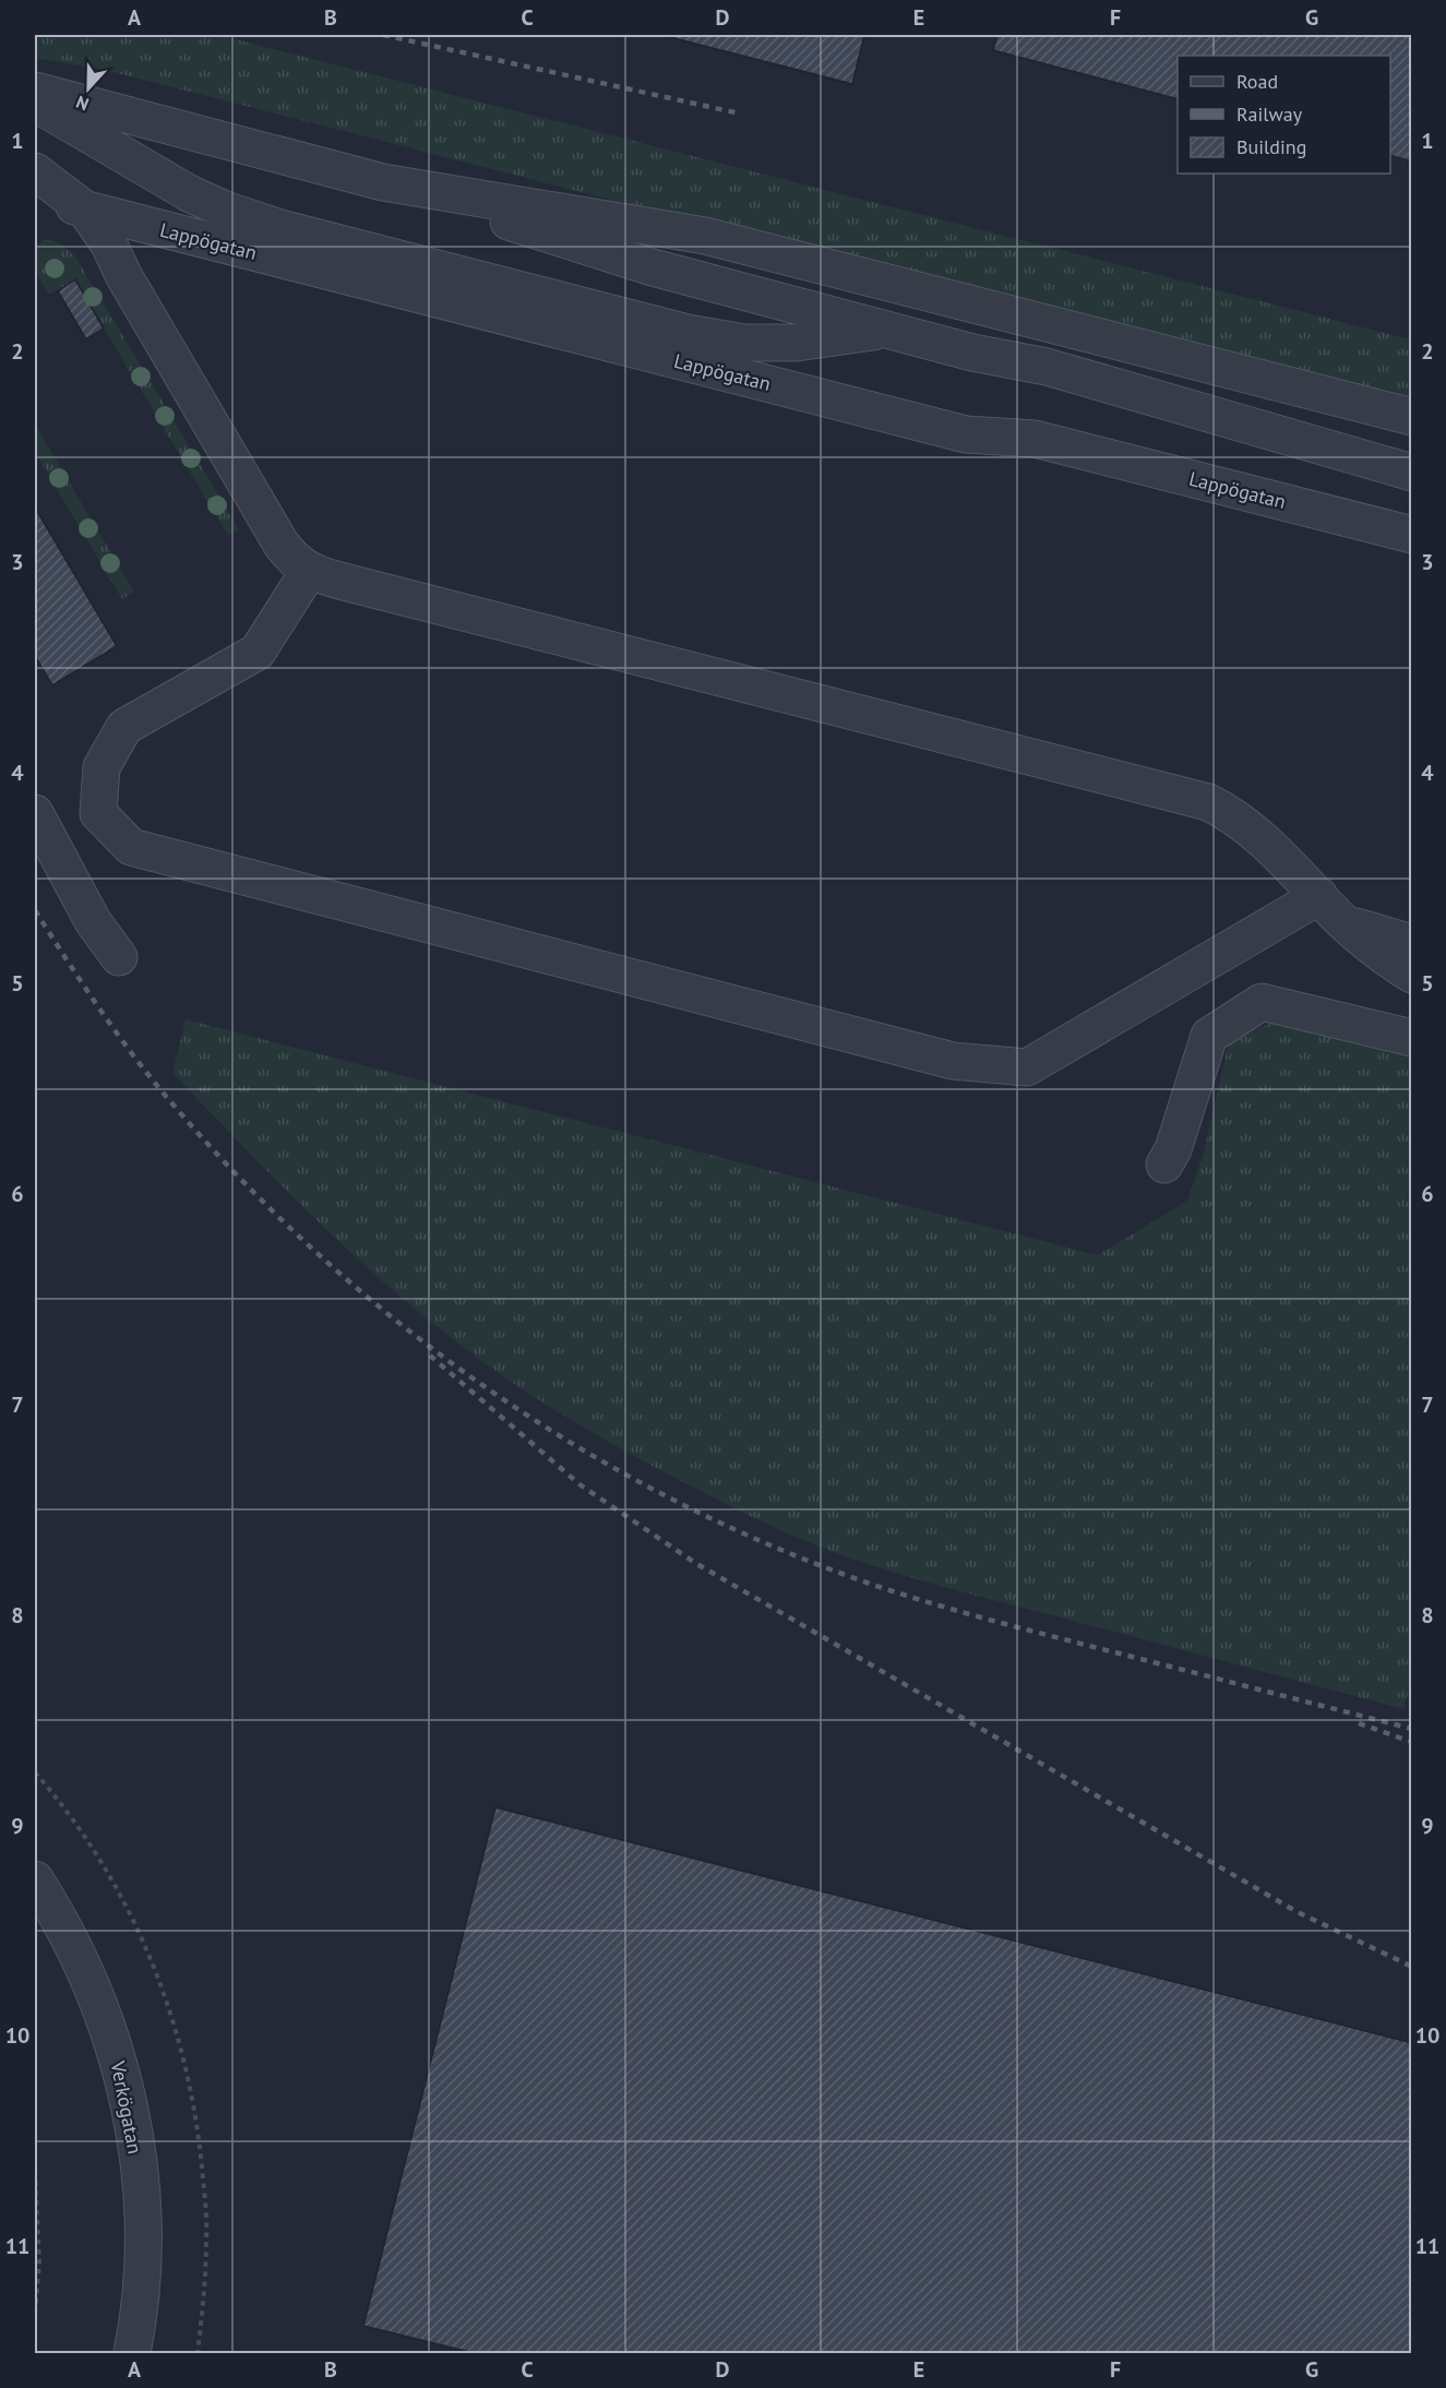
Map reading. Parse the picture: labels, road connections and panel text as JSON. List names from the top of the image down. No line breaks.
{"streets":{"street":["Lappögatan","Verkögatan"]},"legend":["Road","Railway","Building"],"north":"bottom","grid":{"columns":["A","B","C","D","E","F","G"],"rows":["1","2","3","4","5","6","7","8","9","10","11"]}}
